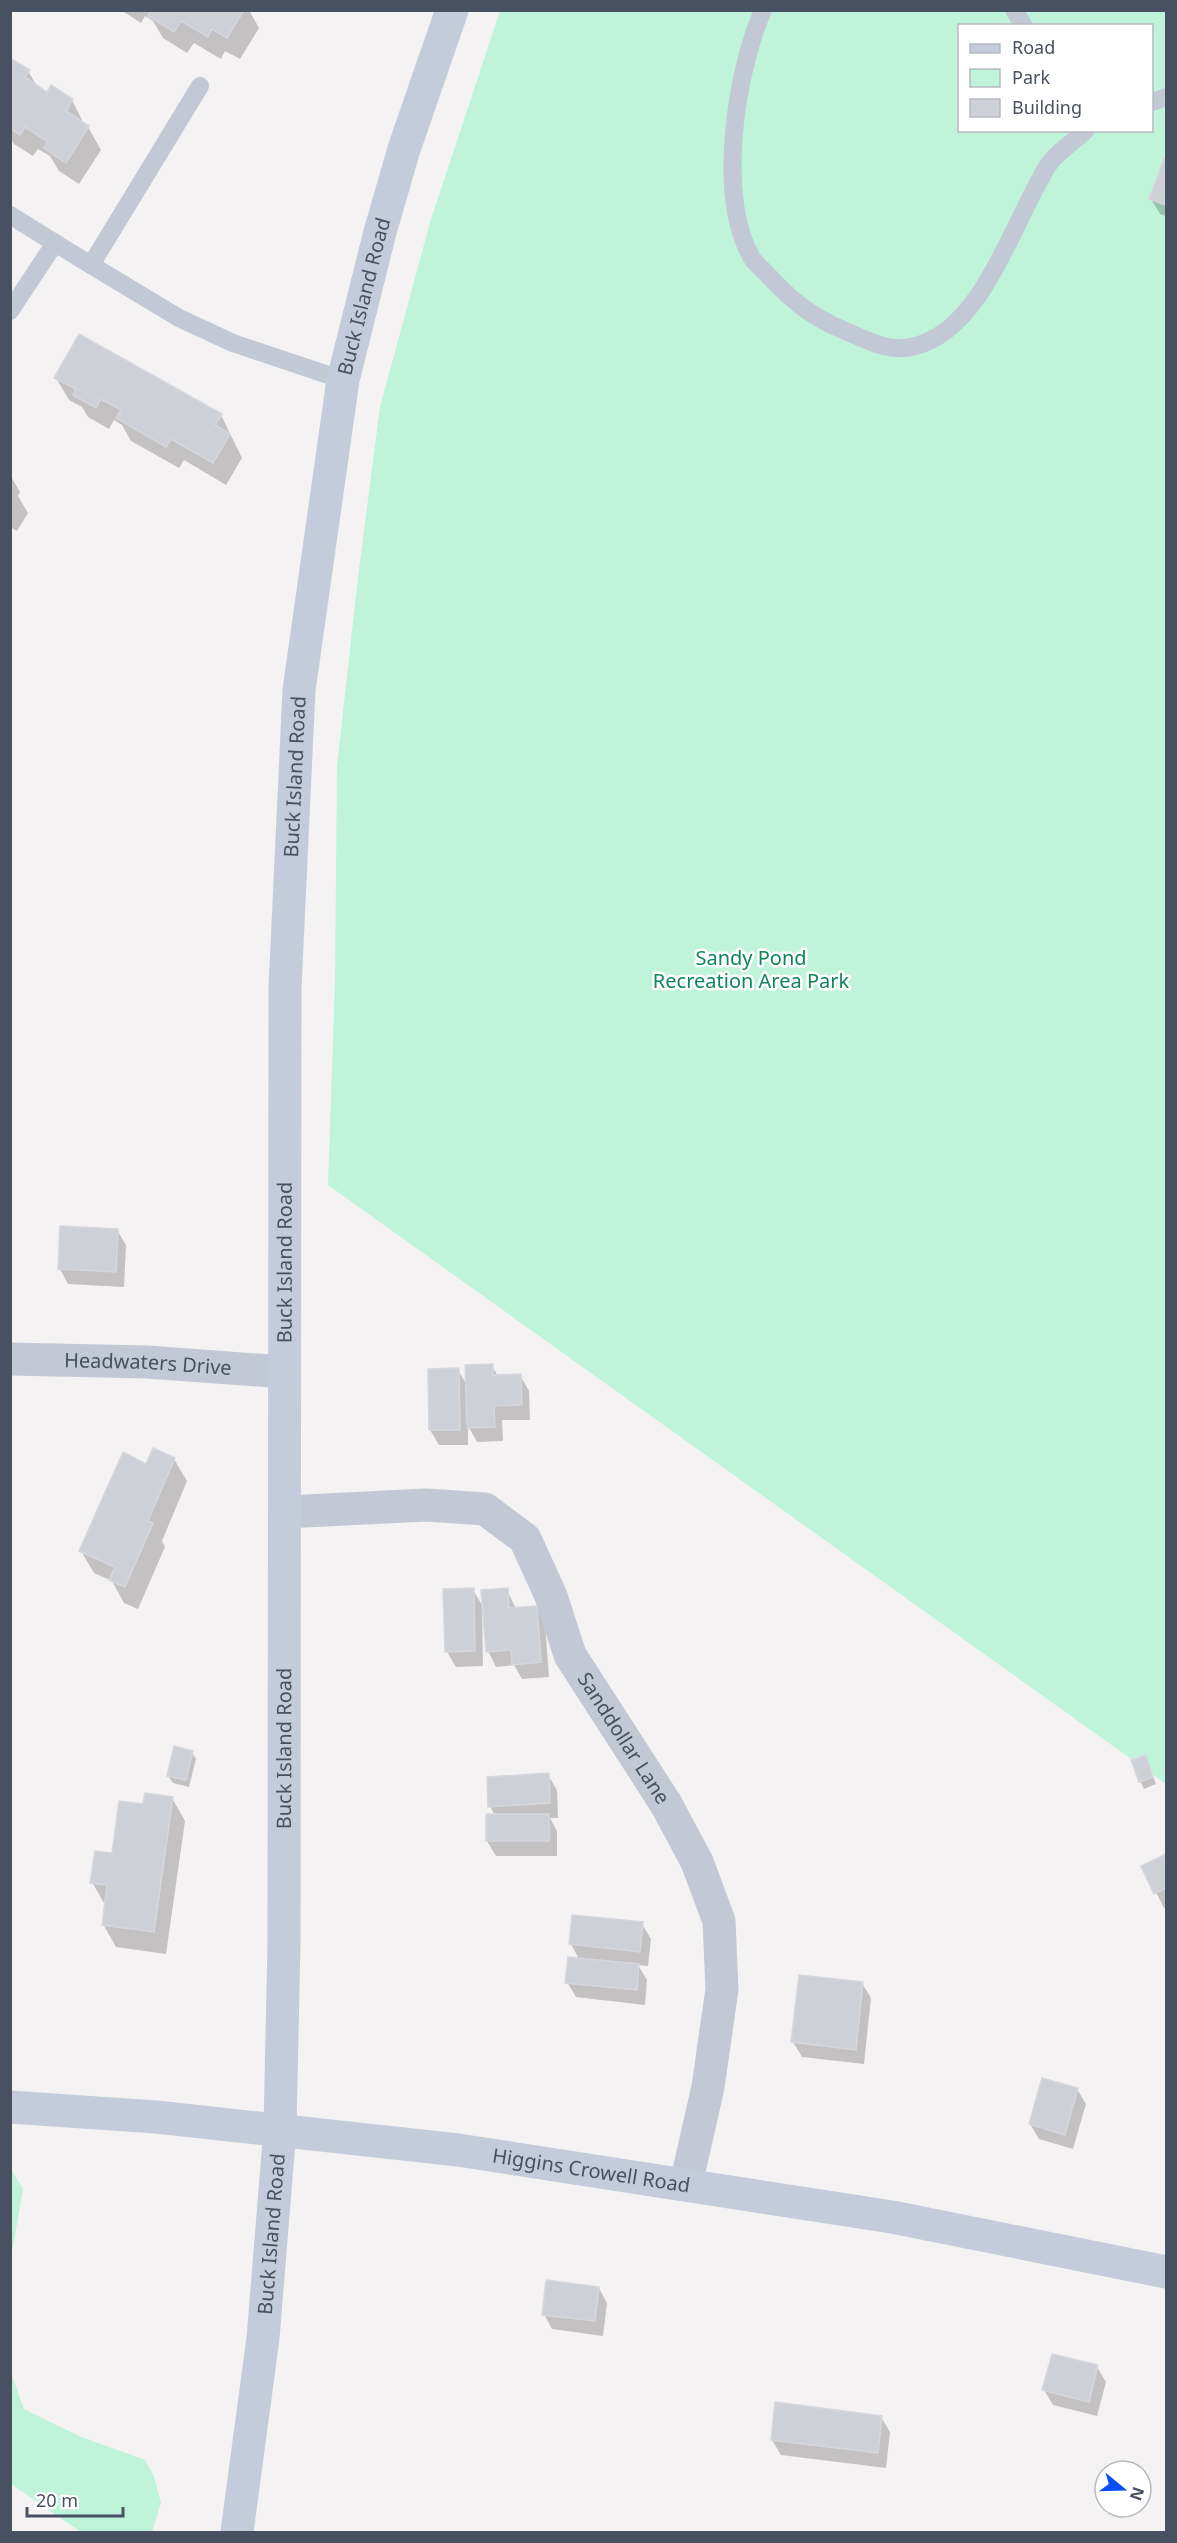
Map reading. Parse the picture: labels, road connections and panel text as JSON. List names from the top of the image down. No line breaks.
{"streets":{"main road":["Buck Island Road","Higgins Crowell Road"],"street":["Headwaters Drive","Sanddollar Lane"]},"crossings":[["Buck Island Road","Headwaters Drive"],["Buck Island Road","Sanddollar Lane"],["Buck Island Road","Higgins Crowell Road"],["Sanddollar Lane","Higgins Crowell Road"]],"parks":["Sandy Pond Recreation Area Park"],"legend":["Road","Park","Building"],"scale_bar":"20 m","north":"right"}
